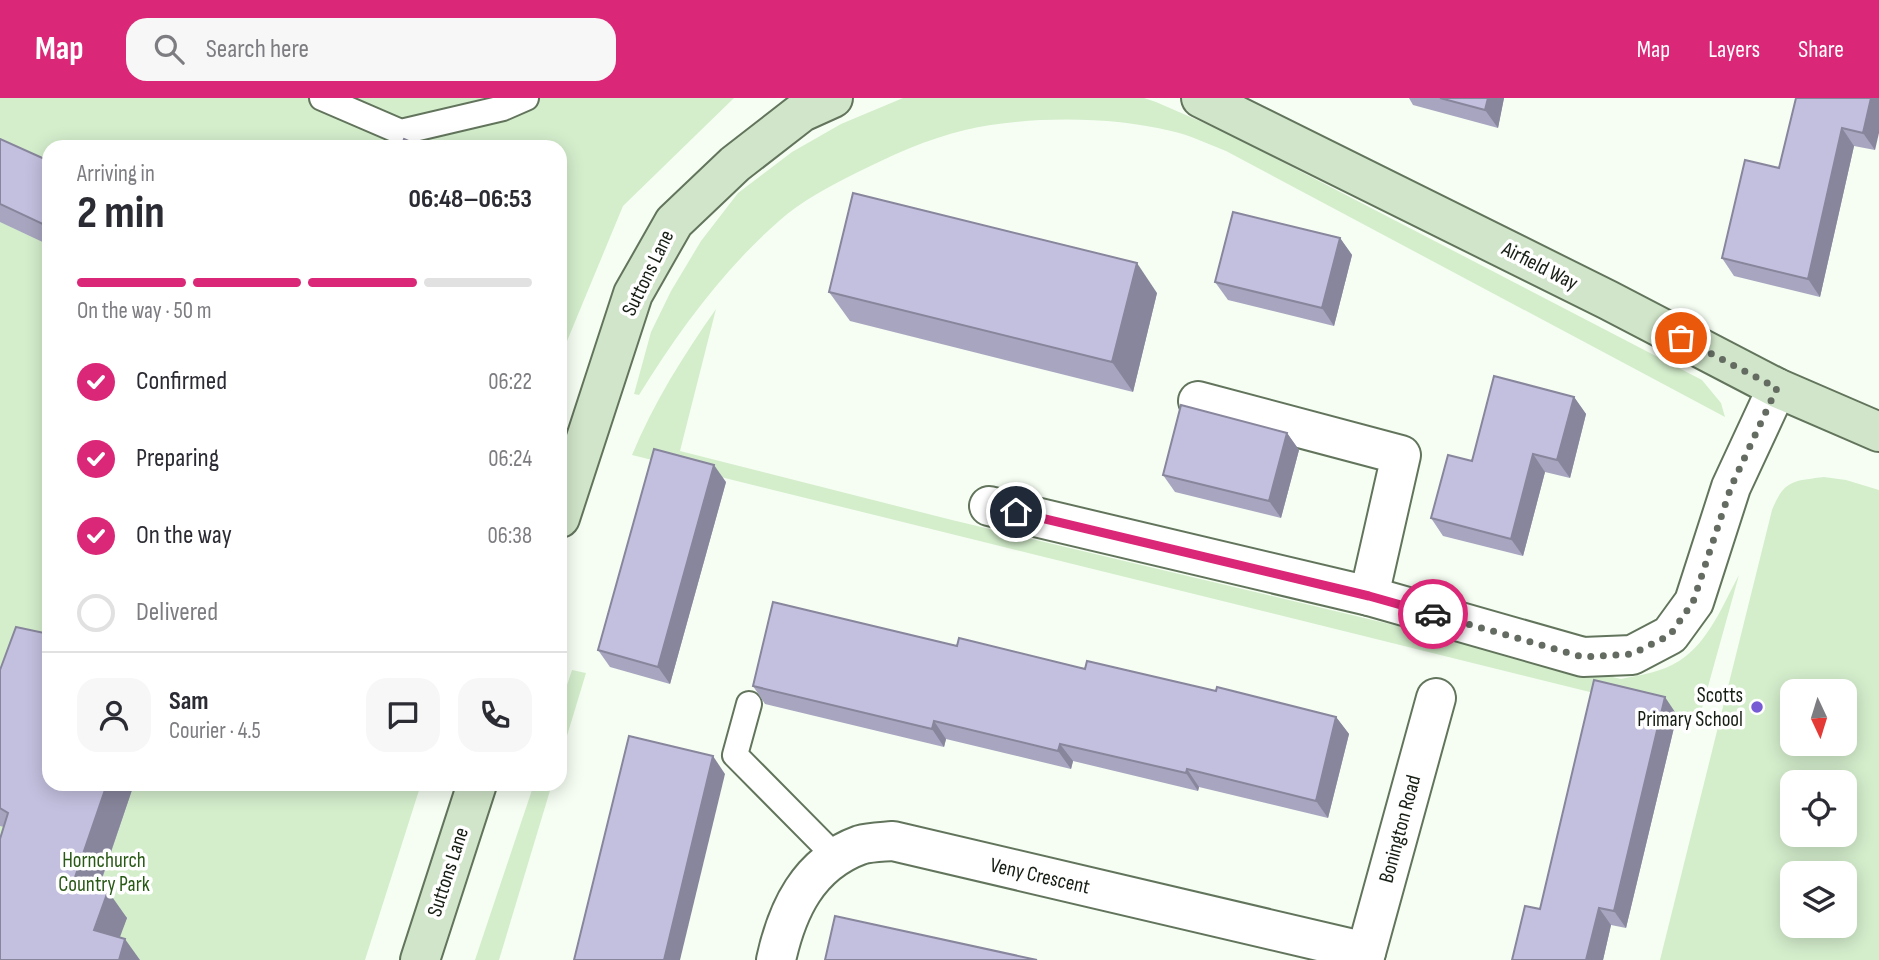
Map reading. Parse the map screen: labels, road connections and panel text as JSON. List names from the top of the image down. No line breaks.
{"streets":{"street":["Airfield Way","Suttons Lane","Bonington Road","Veny Crescent"]},"crossings":[["Bonington Road","Veny Crescent"]],"parks":["Hornchurch Country Park"],"places":["Scotts Primary School"],"north":"bottom","page":{"header":"Map","search":"Search here","nav":["Map","Layers","Share"],"heading":["2 min","Arriving in","06:48–06:53"],"panel":["Sam","Courier · 4.5"],"bar":"On the way · 50 m","list":[["Confirmed","06:22"],["Preparing","06:24"],["On the way","06:38"],"Delivered"]}}
